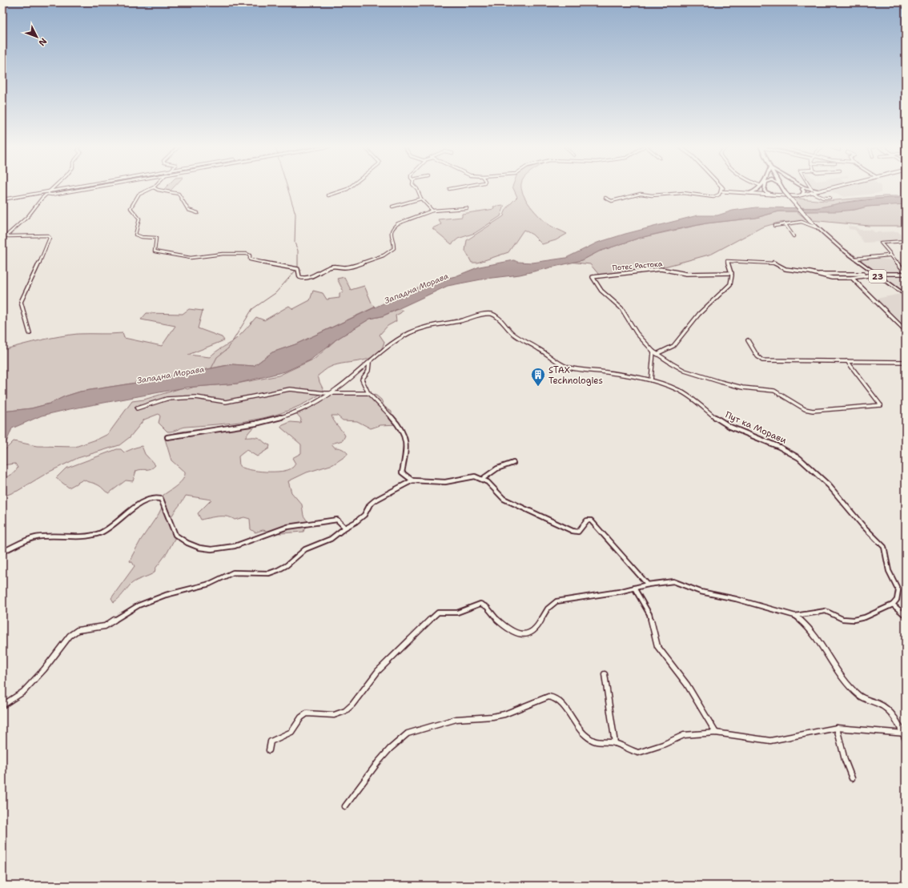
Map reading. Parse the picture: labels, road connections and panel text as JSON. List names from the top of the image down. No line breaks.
{"streets":{"main road":["23"],"street":["Потес Растока","Пут ка Морави"]},"water":["Западна Морава"],"places":{"building":["STAX Technologies"]},"north":"bottom right"}
